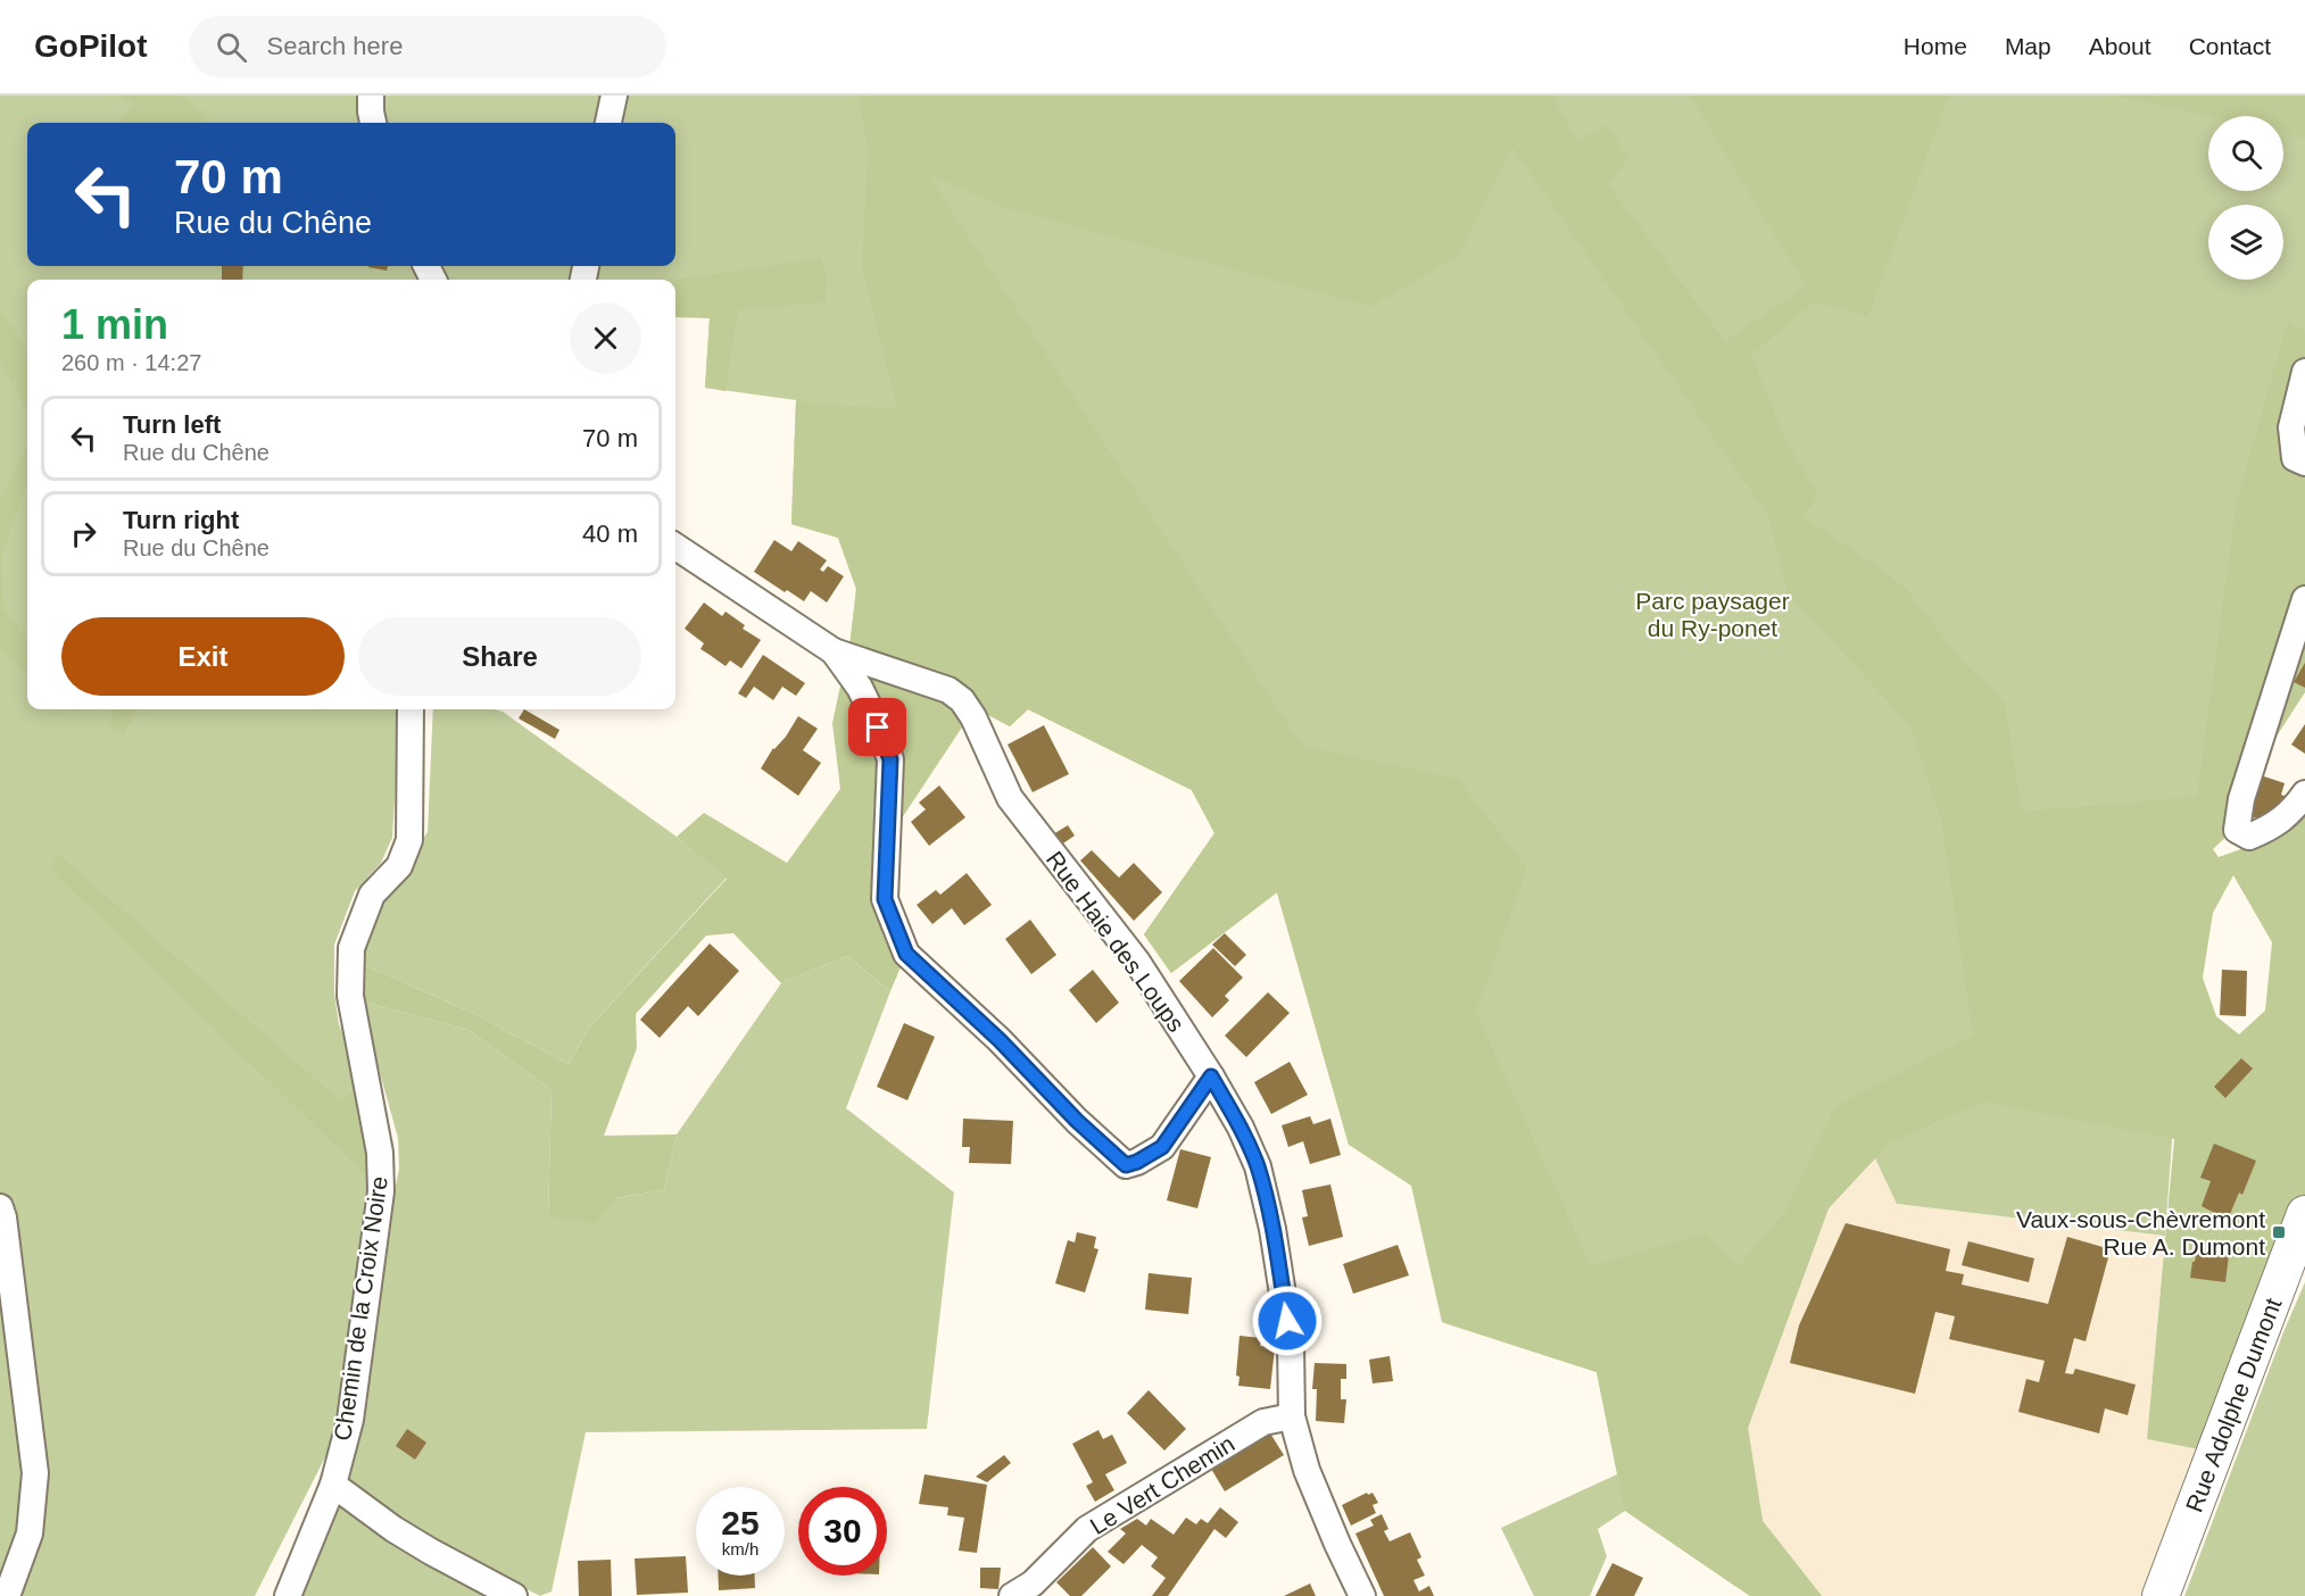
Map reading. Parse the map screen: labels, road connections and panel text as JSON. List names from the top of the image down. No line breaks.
{"streets":{"main road":["Rue Adolphe Dumont"],"street":["Rue Haie des Loups","Chemin de la Croix Noire","Le Vert Chemin"]},"crossings":[["Rue Haie des Loups","Le Vert Chemin"]],"parks":["Parc paysager du Ry-ponet"],"places":{"transit":["Vaux-sous-Chèvremont Rue A. Dumont"]},"page":{"header":"GoPilot","search":"Search here","nav":["Home","Map","About","Contact"],"turn":["70 m","Rue du Chêne"],"heading":["1 min","260 m · 14:27"],"list":[{"name":"Turn left","note":"Rue du Chêne","value":"70 m"},{"name":"Turn right","note":"Rue du Chêne","value":"40 m"}],"buttons":["Exit","Share"],"speed":"25 km/h","limit":"30"}}
